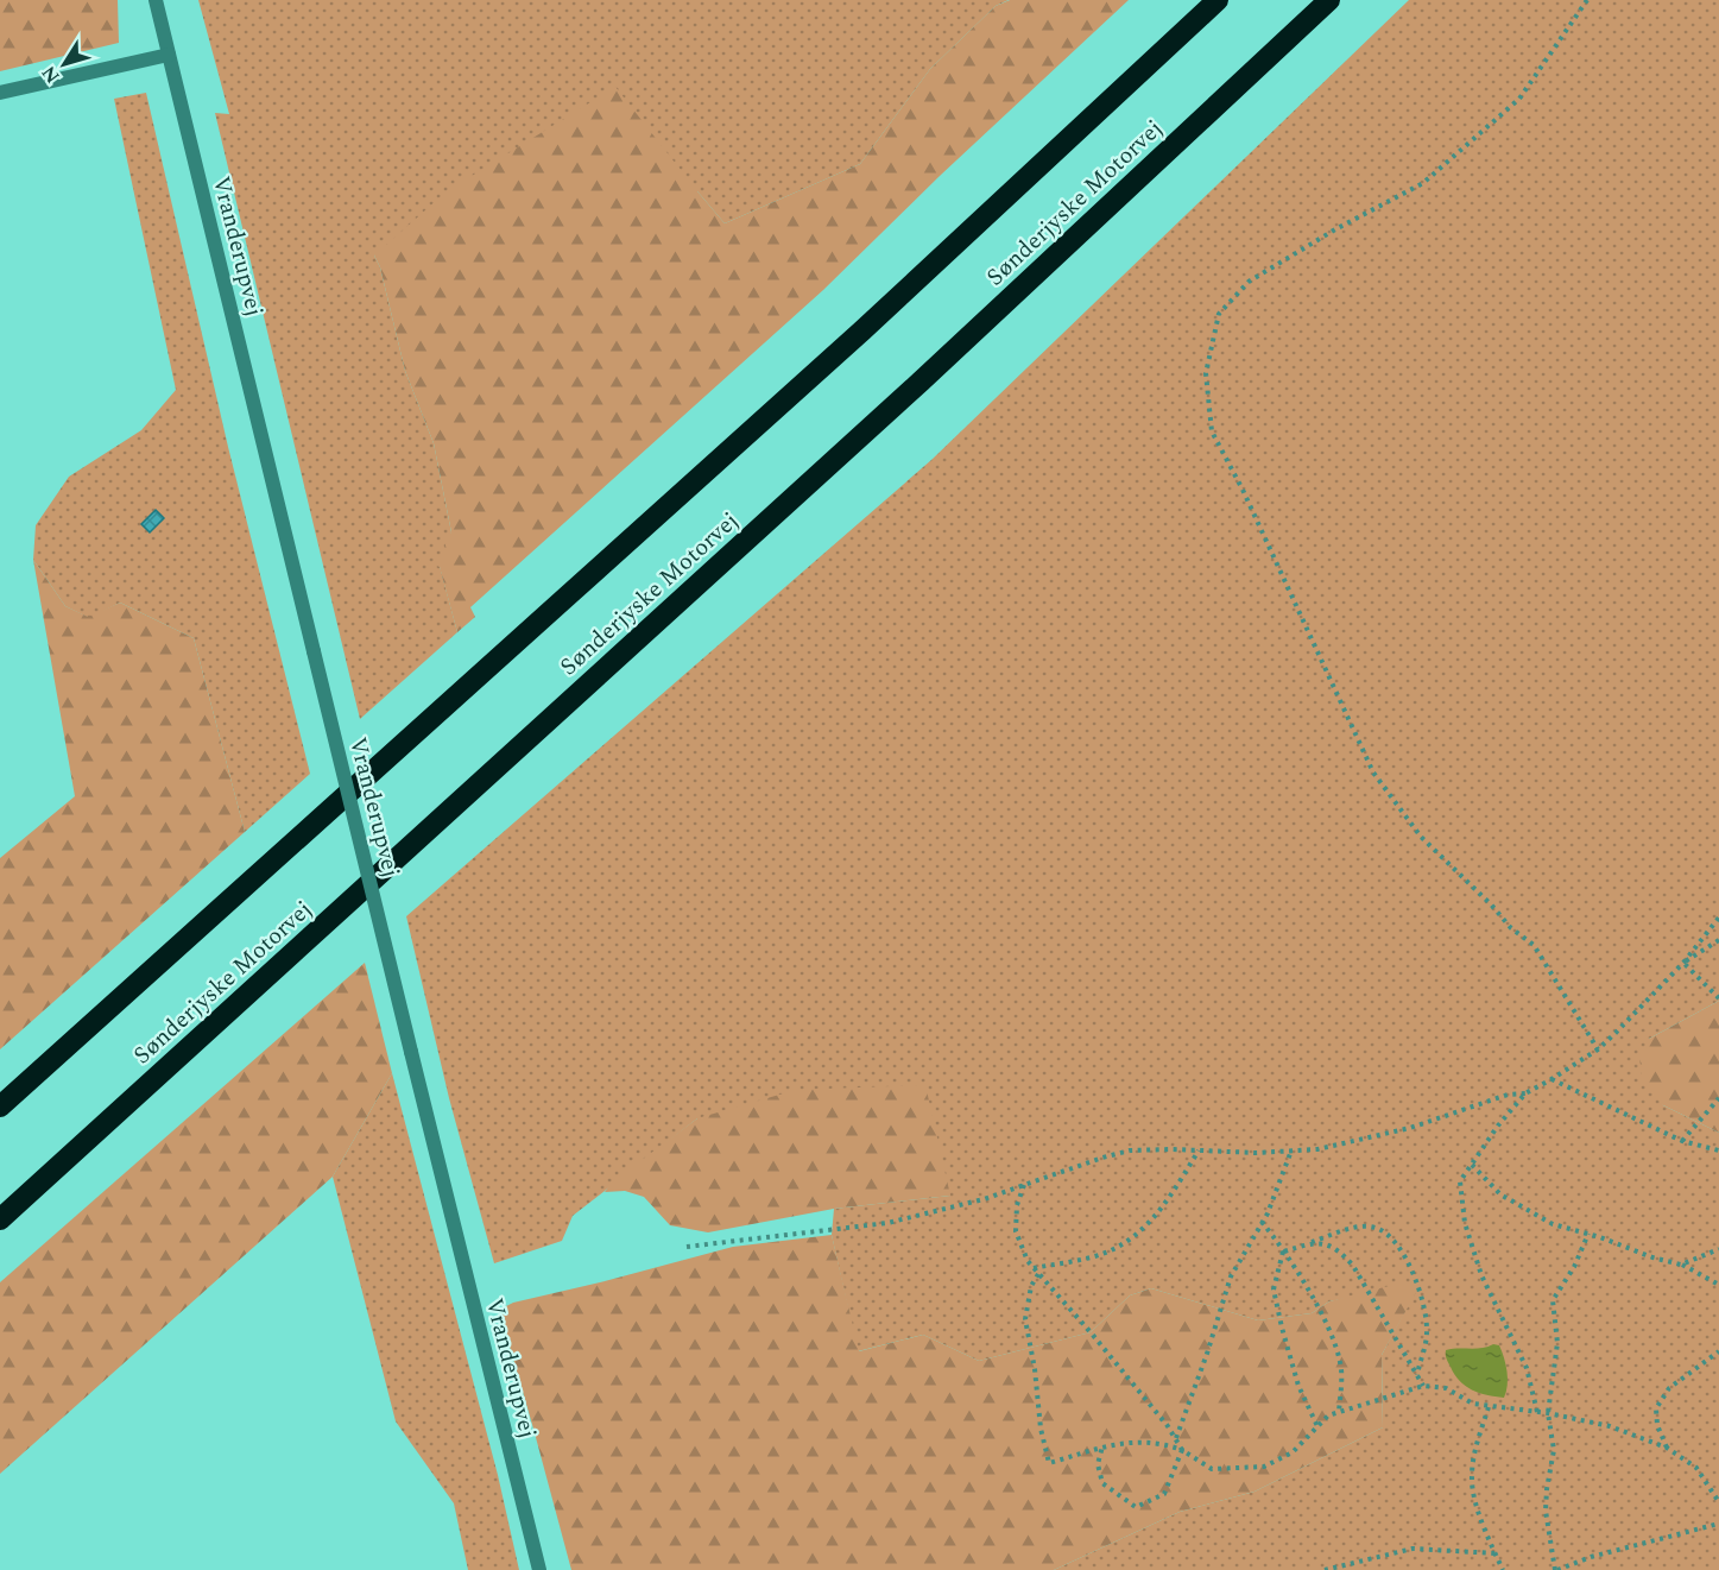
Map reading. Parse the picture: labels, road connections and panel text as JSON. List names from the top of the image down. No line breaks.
{"streets":{"highway":["Sønderjyske Motorvej"],"street":["Vranderupvej"]},"north":"bottom left"}
